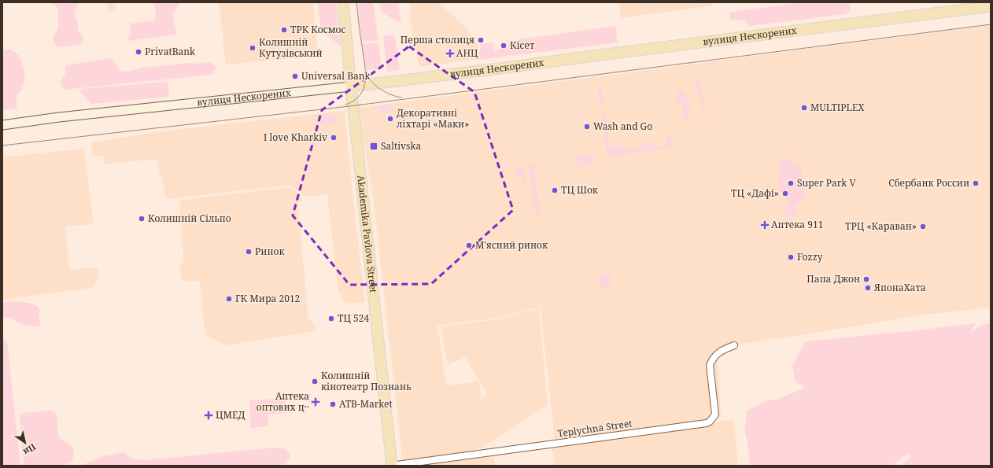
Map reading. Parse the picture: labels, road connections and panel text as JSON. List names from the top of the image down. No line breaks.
{"streets":{"main road":["вулиця Нескорених","Akademika Pavlova Street"],"street":["Teplychna Street"]},"crossings":[["вулиця Нескорених","Akademika Pavlova Street"],["Akademika Pavlova Street","Teplychna Street"]],"places":{"other":["ТРК Космос","Перша столиця","Кісет","Колишній Кутузівський","PrivatBank","Universal Bank","MULTIPLEX","Декоративні ліхтарі «Маки»","Wash and Go","I love Kharkiv","Super Park V","Сбербанк России","ТЦ Шок","ТЦ «Дафі»","Колишній Сільпо","ТРЦ «Караван»","М'ясний ринок","Ринок","Fozzy","Папа Джон","ЯпонаХата","ГК Мира 2012","ТЦ 524","Колишній кінотеатр Познань","ATB-Market"],"health":["АНЦ","Аптека 911","Аптека оптових ц‥","ЦМЕД"],"transit":["Saltivska"]},"north":"bottom right"}
